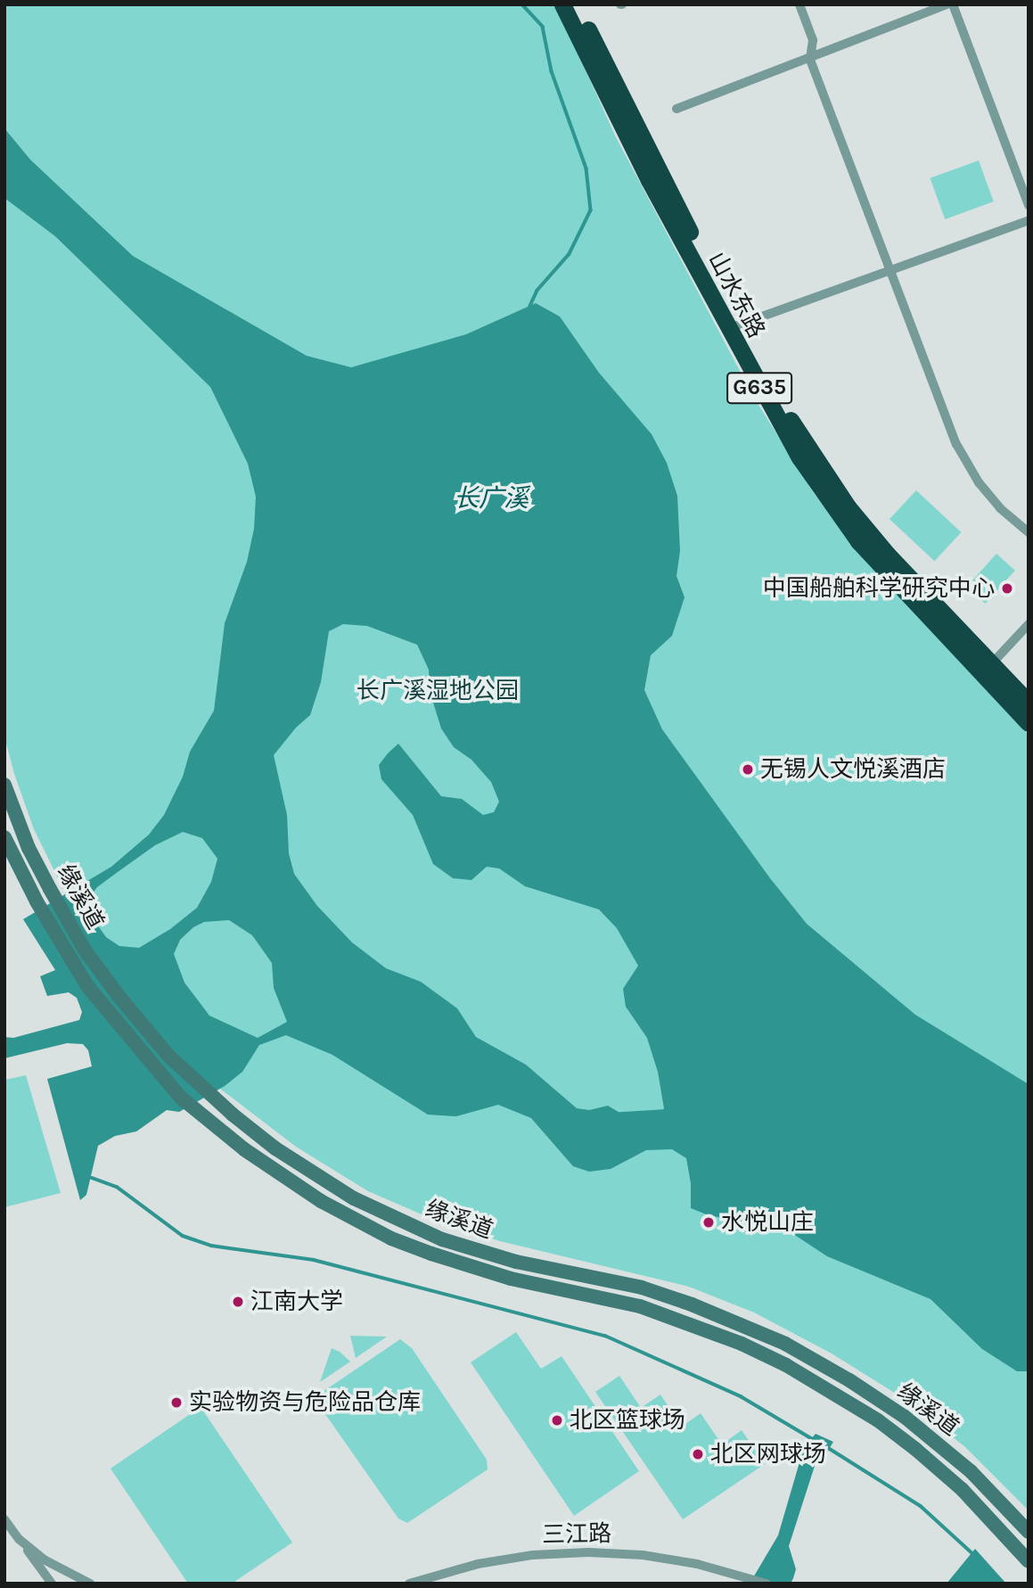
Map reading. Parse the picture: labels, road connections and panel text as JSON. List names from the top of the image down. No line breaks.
{"streets":{"highway":["山水东路","G635"],"main road":["缘溪道"],"street":["三江路"]},"water":["长广溪"],"parks":["长广溪湿地公园"],"places":["中国船舶科学研究中心","无锡人文悦溪酒店","水悦山庄","江南大学","实验物资与危险品仓库","北区篮球场","北区网球场"]}
